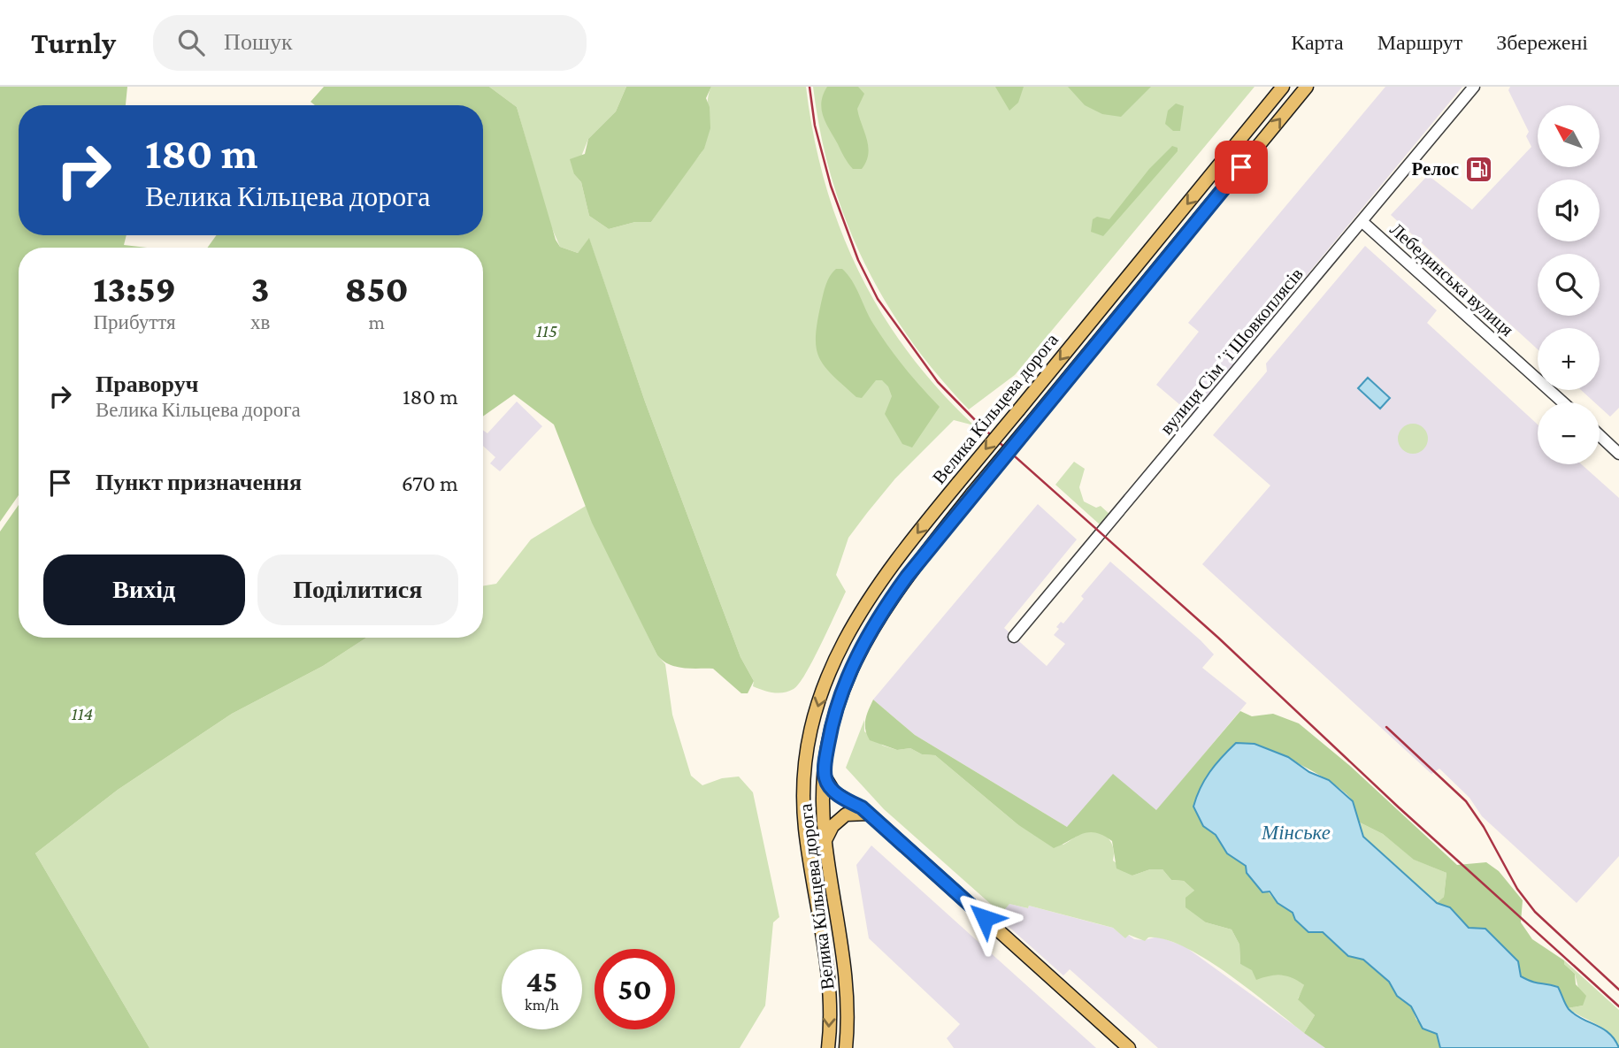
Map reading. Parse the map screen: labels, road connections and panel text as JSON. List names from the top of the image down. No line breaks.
{"streets":{"main road":["Велика Кільцева дорога"],"street":["Лебединська вулиця","вулиця Сімʼї Шовкоплясів"]},"crossings":[["Лебединська вулиця","вулиця Сімʼї Шовкоплясів"]],"water":["Мінське"],"parks":["115","114"],"places":{"fuel station":["Релос"]},"north":"top left","page":{"header":"Turnly","search":"Пошук","nav":["Карта","Маршрут","Збережені"],"map_buttons":["+","−"],"turn":["180 m","Велика Кільцева дорога"],"eta":["13:59","Прибуття","3","хв","850","m"],"list":[{"name":"Праворуч","note":"Велика Кільцева дорога","value":"180 m"},{"name":"Пункт призначення","value":"670 m"}],"buttons":["Вихід","Поділитися"],"speed":"45 km/h","limit":"50"}}
